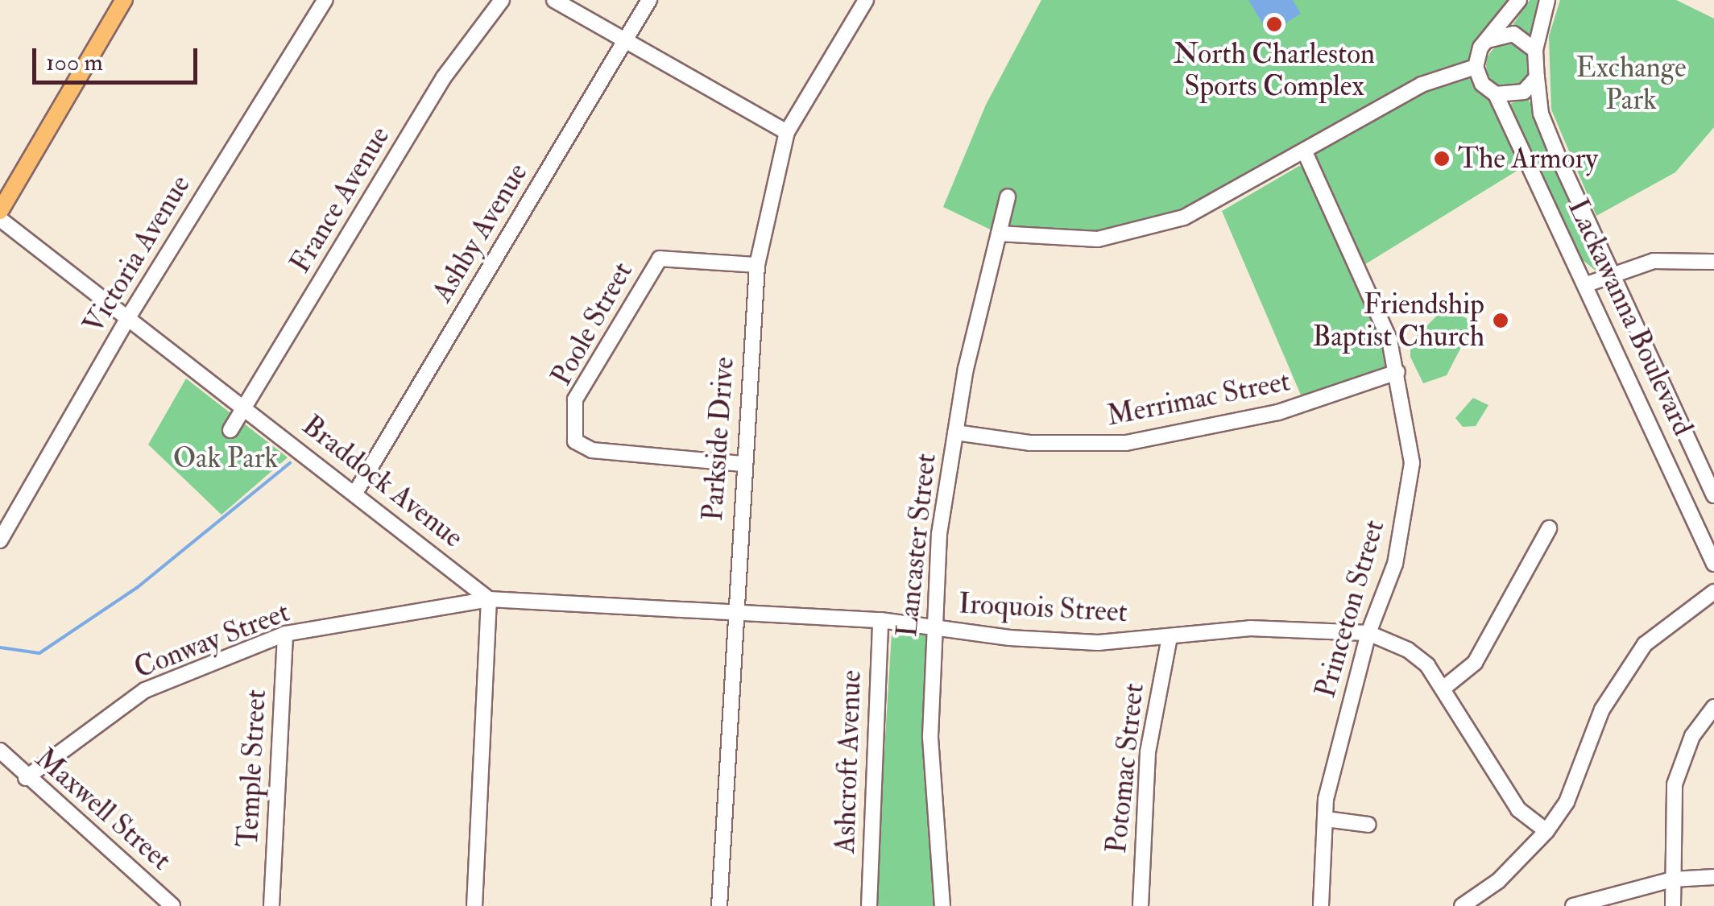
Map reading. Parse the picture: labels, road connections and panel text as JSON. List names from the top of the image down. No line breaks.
{"streets":{"street":["France Avenue","Ashby Avenue","Victoria Avenue","Lackawanna Boulevard","Poole Street","Merrimac Street","Parkside Drive","Braddock Avenue","Lancaster Street","Iroquois Street","Princeton Street","Conway Street","Ashcroft Avenue","Temple Street","Potomac Street","Maxwell Street"]},"crossings":[["France Avenue","Braddock Avenue"],["Ashby Avenue","Braddock Avenue"],["Victoria Avenue","Braddock Avenue"],["Poole Street","Parkside Drive"],["Merrimac Street","Lancaster Street"],["Merrimac Street","Princeton Street"],["Parkside Drive","Iroquois Street"],["Braddock Avenue","Iroquois Street"],["Braddock Avenue","Conway Street"],["Lancaster Street","Iroquois Street"],["Iroquois Street","Princeton Street"],["Iroquois Street","Conway Street"],["Iroquois Street","Ashcroft Avenue"],["Iroquois Street","Potomac Street"],["Conway Street","Temple Street"],["Conway Street","Maxwell Street"]],"parks":["Exchange Park","Oak Park"],"places":["North Charleston Sports Complex","The Armory","Friendship Baptist Church"],"scale_bar":"100 m"}
